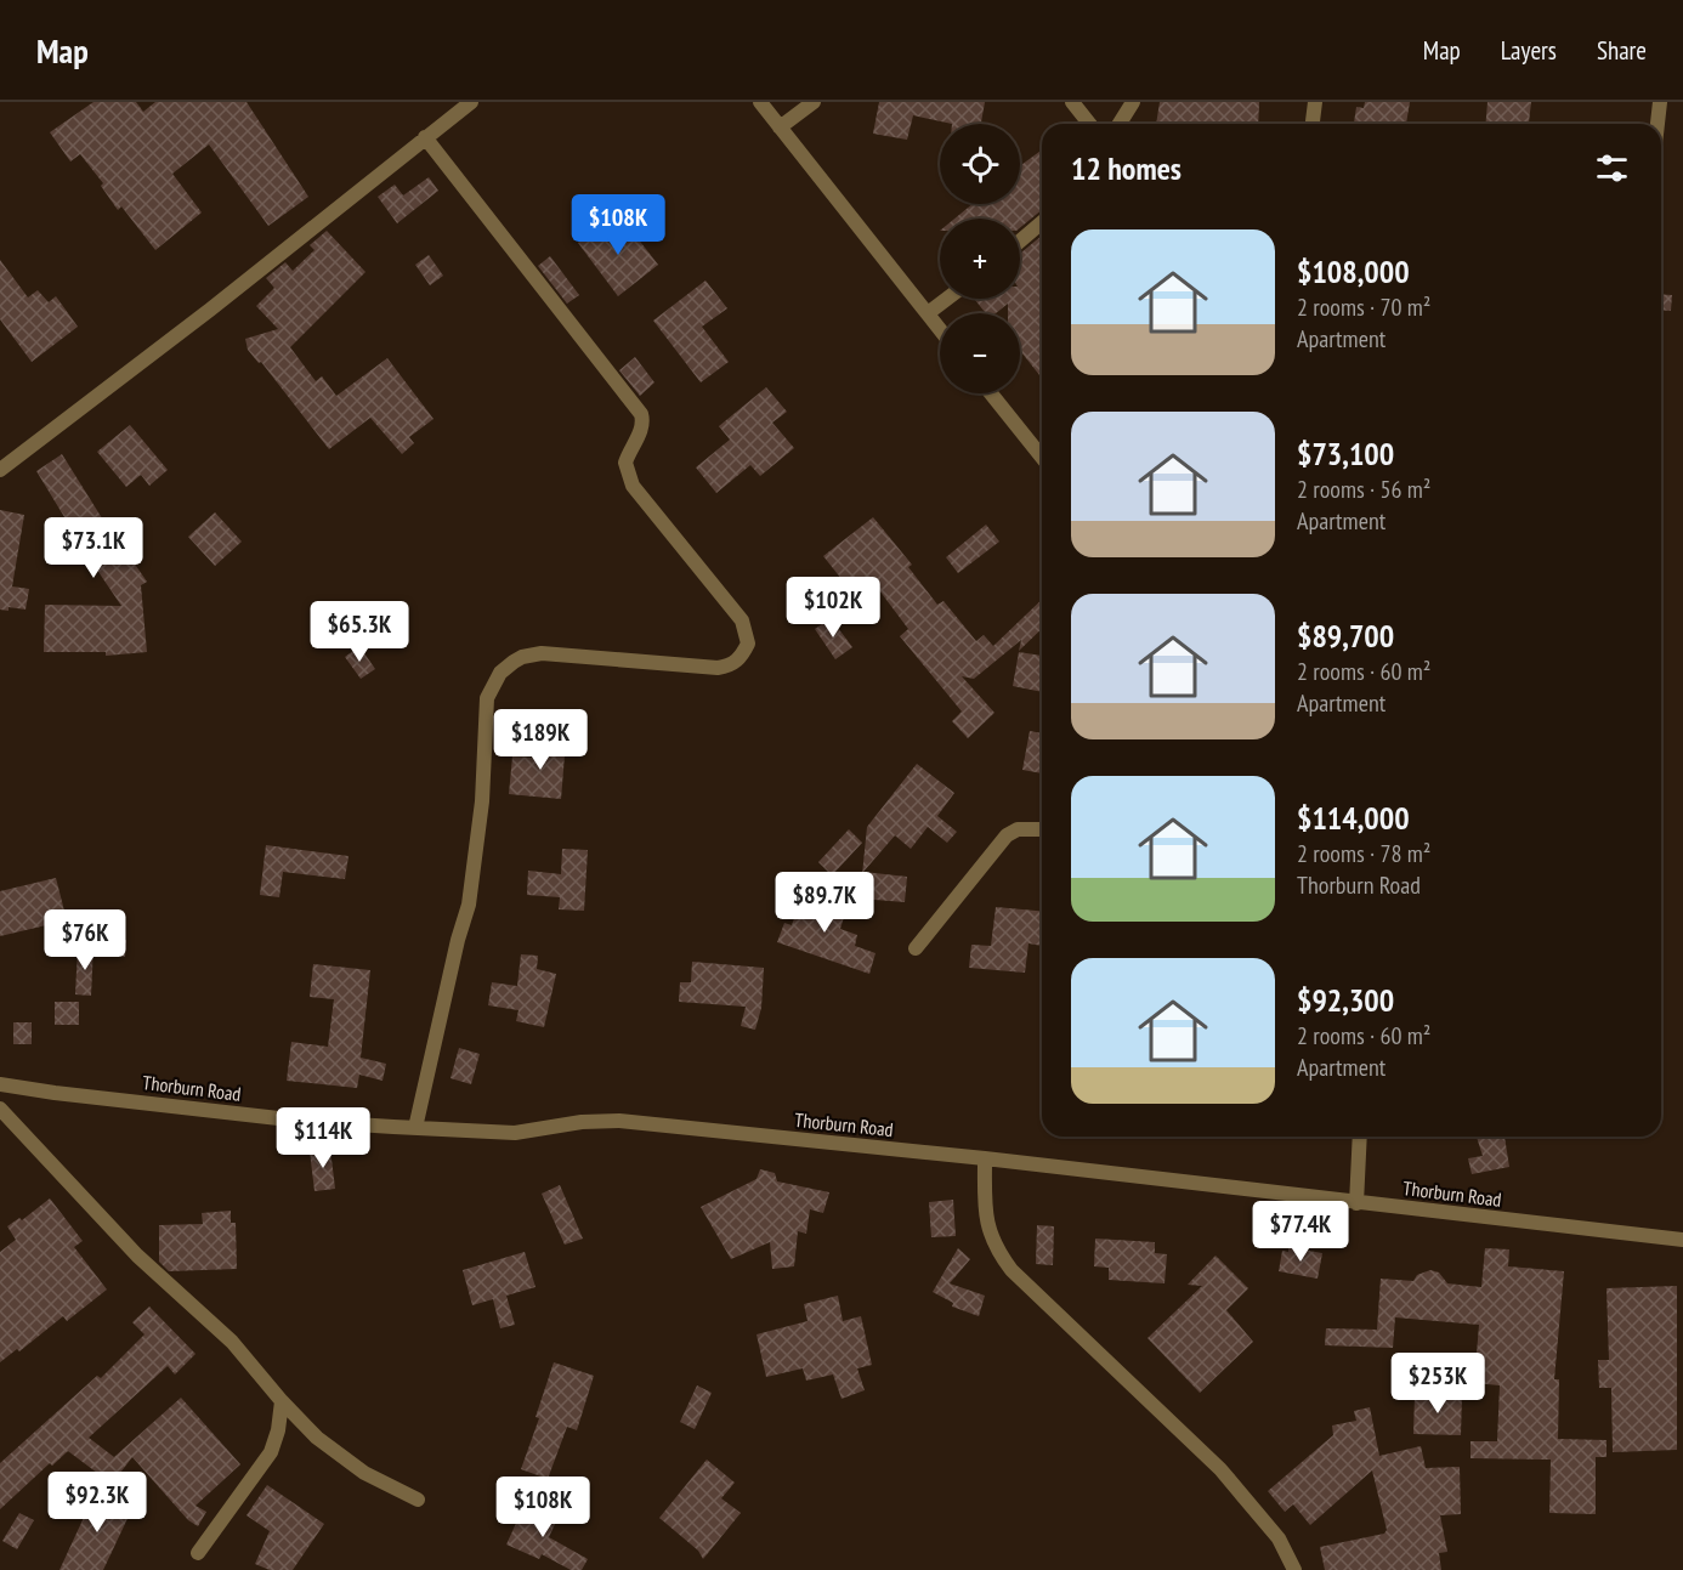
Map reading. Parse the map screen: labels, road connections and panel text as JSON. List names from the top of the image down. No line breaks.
{"streets":{"street":["Thorburn Road"]},"page":{"header":"Map","nav":["Map","Layers","Share"],"map_buttons":["+","−"],"heading":"12 homes","price":["$108K","$73.1K","$102K","$65.3K","$189K","$89.7K","$76K","$114K","$77.4K","$253K","$92.3K","$108K"],"list":[{"name":"$108,000","note":"2 rooms · 70 m² · Apartment"},{"name":"$73,100","note":"2 rooms · 56 m² · Apartment"},{"name":"$89,700","note":"2 rooms · 60 m² · Apartment"},{"name":"$114,000","note":"2 rooms · 78 m² · Thorburn Road"},{"name":"$92,300","note":"2 rooms · 60 m² · Apartment"}]}}
